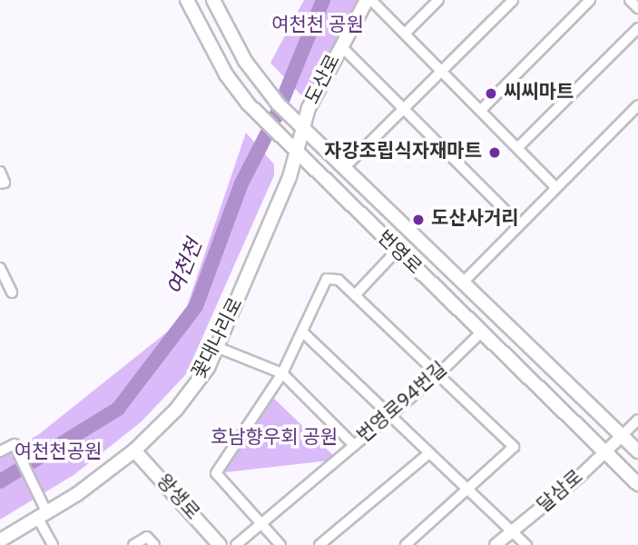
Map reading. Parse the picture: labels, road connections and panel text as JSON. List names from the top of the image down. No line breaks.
{"streets":{"main road":["도산로","번영로","꽃대나리로","왕생로"],"street":["번영로94번길","달삼로"]},"crossings":[["도산로","번영로"],["도산로","꽃대나리로"],["번영로","꽃대나리로"],["번영로","번영로94번길"],["번영로","달삼로"],["꽃대나리로","왕생로"]],"water":["여천천"],"parks":["여천천 공원","호남향우회 공원","여천천공원"],"places":["씨씨마트","자강조립식자재마트","도산사거리"]}
